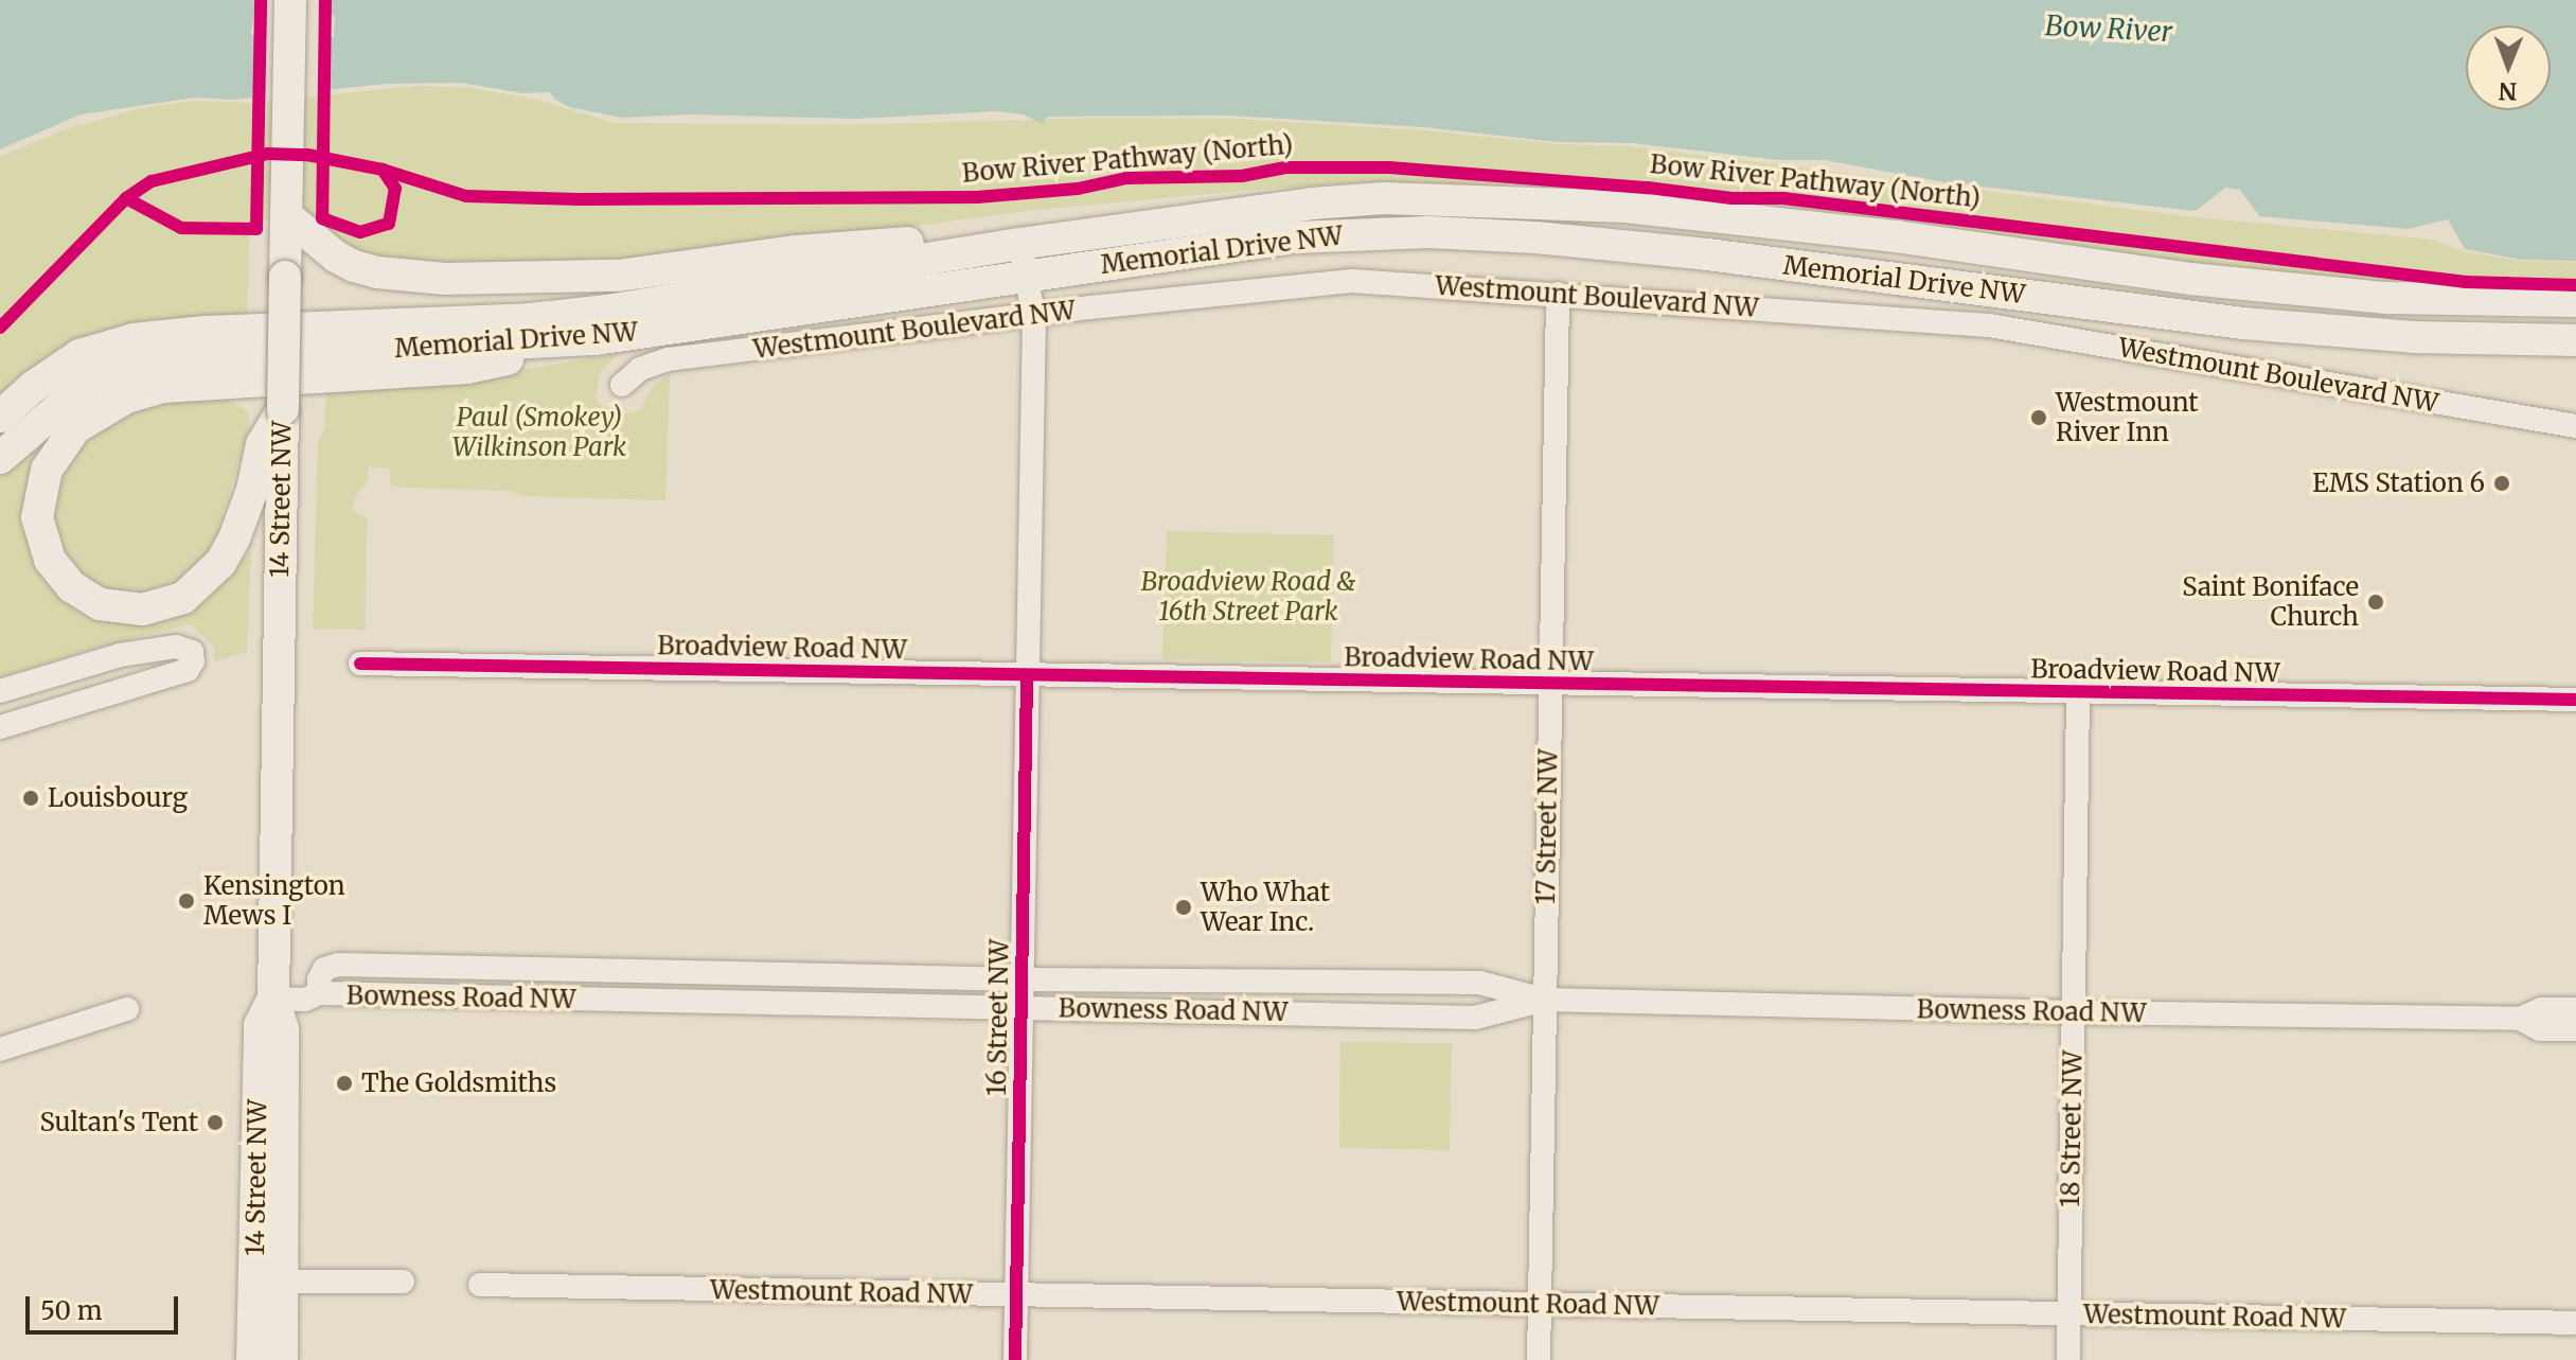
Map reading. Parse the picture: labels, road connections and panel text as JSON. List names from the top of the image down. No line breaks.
{"streets":{"main road":["Memorial Drive NW","14 Street NW"],"street":["Westmount Boulevard NW","Broadview Road NW","17 Street NW","Bowness Road NW","16 Street NW","18 Street NW","Westmount Road NW"],"cycle path":["Bow River Pathway (North)"]},"crossings":[["Memorial Drive NW","16 Street NW"],["Westmount Boulevard NW","17 Street NW"],["Westmount Boulevard NW","16 Street NW"],["Broadview Road NW","17 Street NW"],["Broadview Road NW","16 Street NW"],["Broadview Road NW","18 Street NW"],["17 Street NW","Bowness Road NW"],["17 Street NW","Westmount Road NW"],["Bowness Road NW","16 Street NW"],["Bowness Road NW","18 Street NW"],["16 Street NW","Westmount Road NW"],["18 Street NW","Westmount Road NW"]],"water":["Bow River"],"parks":["Paul (Smokey) Wilkinson Park","Broadview Road & 16th Street Park"],"places":["Westmount River Inn","EMS Station 6","Saint Boniface Church","Louisbourg","Kensington Mews I","Who What Wear Inc.","The Goldsmiths","Sultan's Tent"],"scale_bar":"50 m","north":"bottom"}
